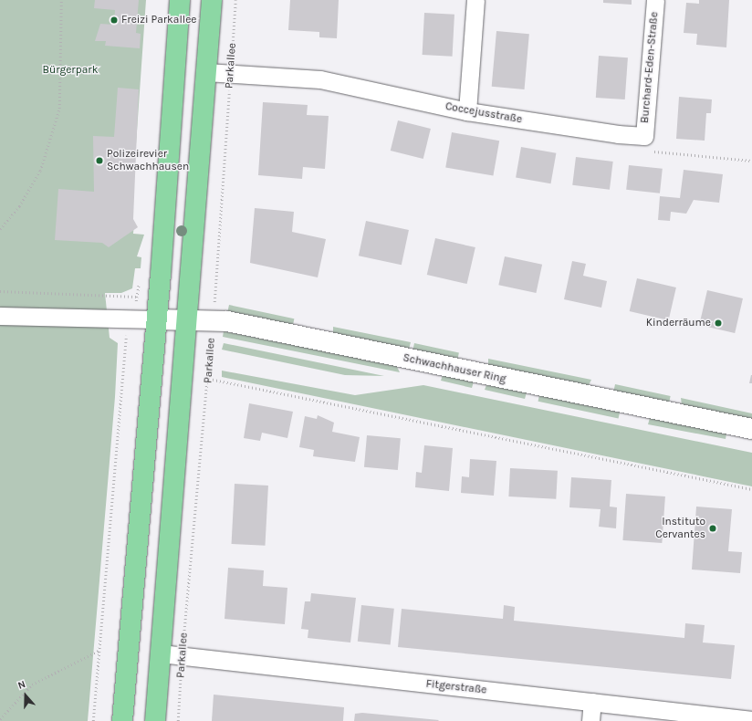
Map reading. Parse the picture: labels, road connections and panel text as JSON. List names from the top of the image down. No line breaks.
{"streets":{"main road":["Parkallee","Schwachhauser Ring"],"street":["Burchard-Eden-Straße","Coccejusstraße","Fitgerstraße"]},"crossings":[["Parkallee","Coccejusstraße"],["Parkallee","Schwachhauser Ring"],["Parkallee","Fitgerstraße"],["Burchard-Eden-Straße","Coccejusstraße"]],"parks":["Bürgerpark"],"places":["Freizi Parkallee","Polizeirevier Schwachhausen","Kinderräume","Instituto Cervantes"],"north":"top"}
